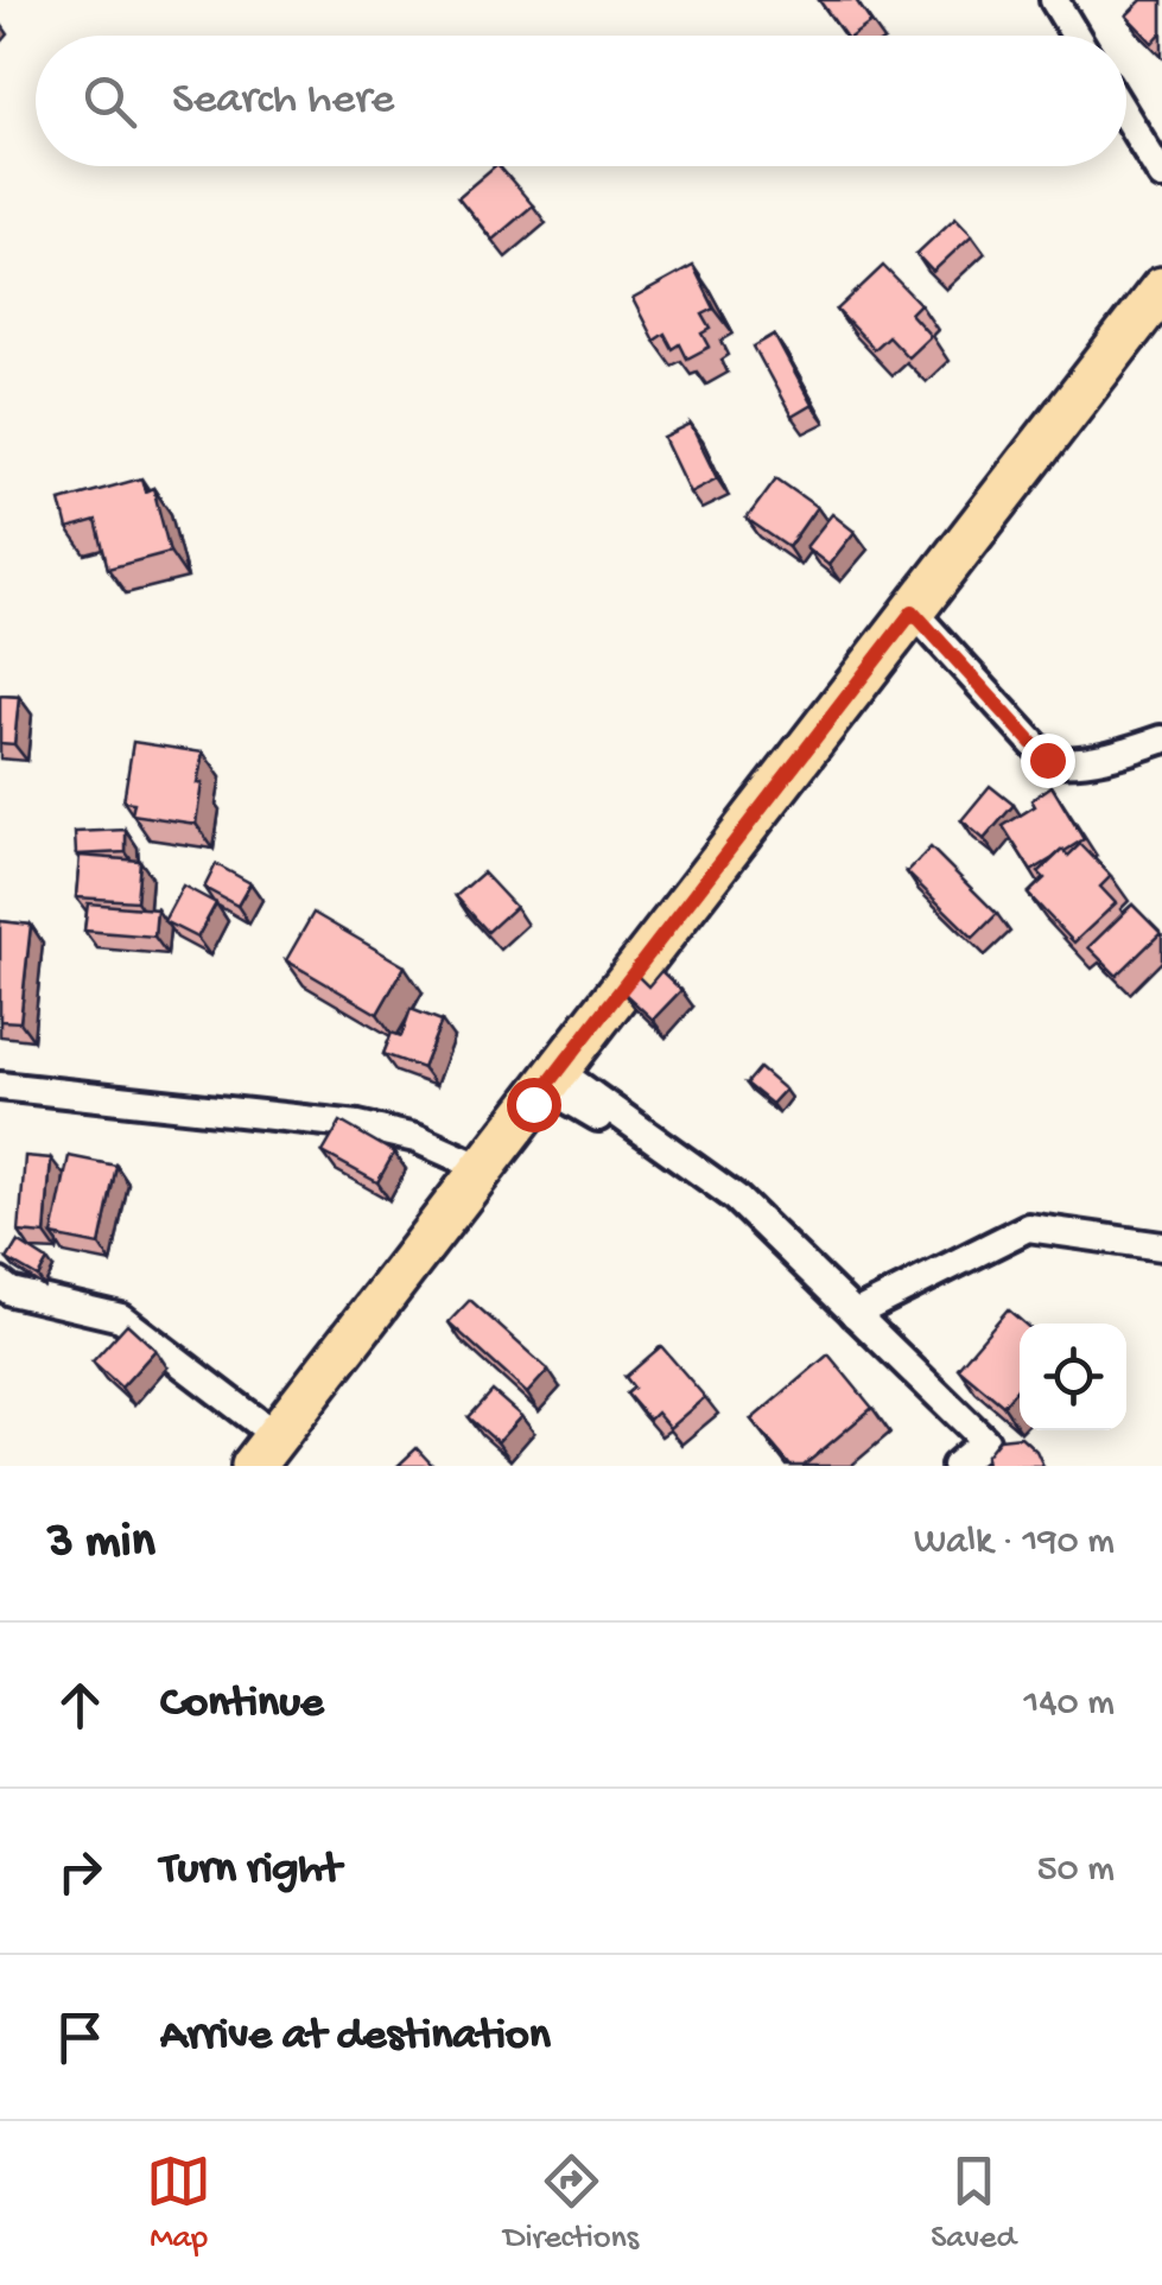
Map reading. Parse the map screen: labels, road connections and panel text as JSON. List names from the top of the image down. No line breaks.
{"page":{"search":"Search here","heading":["3 min","Walk · 190 m"],"list":[["Continue","140 m"],["Turn right","50 m"],"Arrive at destination"],"nav":["Map","Directions","Saved"]}}
